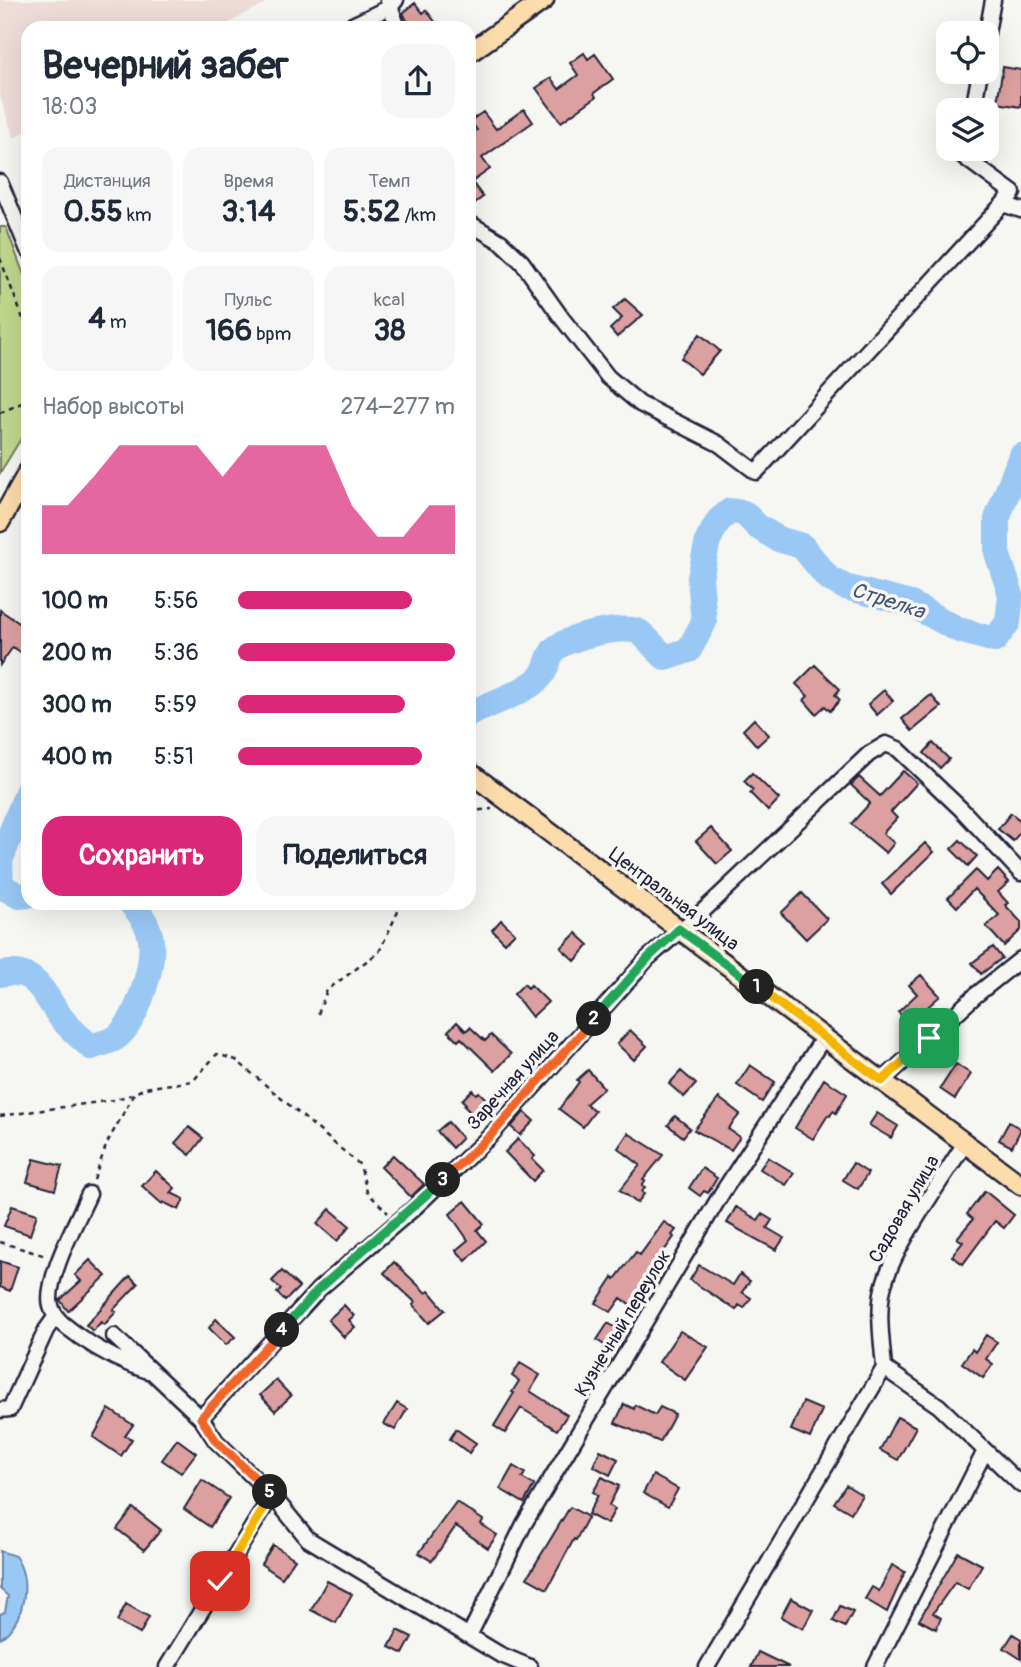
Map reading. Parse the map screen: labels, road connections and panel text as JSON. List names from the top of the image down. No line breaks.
{"streets":{"main road":["Центральная улица"],"street":["Заречная улица","Садовая улица","Кузнечный переулок"]},"crossings":[["Центральная улица","Заречная улица"],["Центральная улица","Садовая улица"],["Центральная улица","Кузнечный переулок"]],"water":["Стрелка"],"page":{"heading":["Вечерний забег","18:03"],"stats":[["Дистанция","0.55 km"],["Время","3:14"],["Темп","5:52 /km"],["4 m"],["Пульс","166 bpm"],["kcal","38"]],"chart":["Набор высоты","274–277 m"],"list":[{"name":"100 m","note":"5:56"},{"name":"200 m","note":"5:36"},{"name":"300 m","note":"5:59"},{"name":"400 m","note":"5:51"}],"buttons":["Сохранить","Поделиться"],"pins":["1","2","3","4","5"]}}
